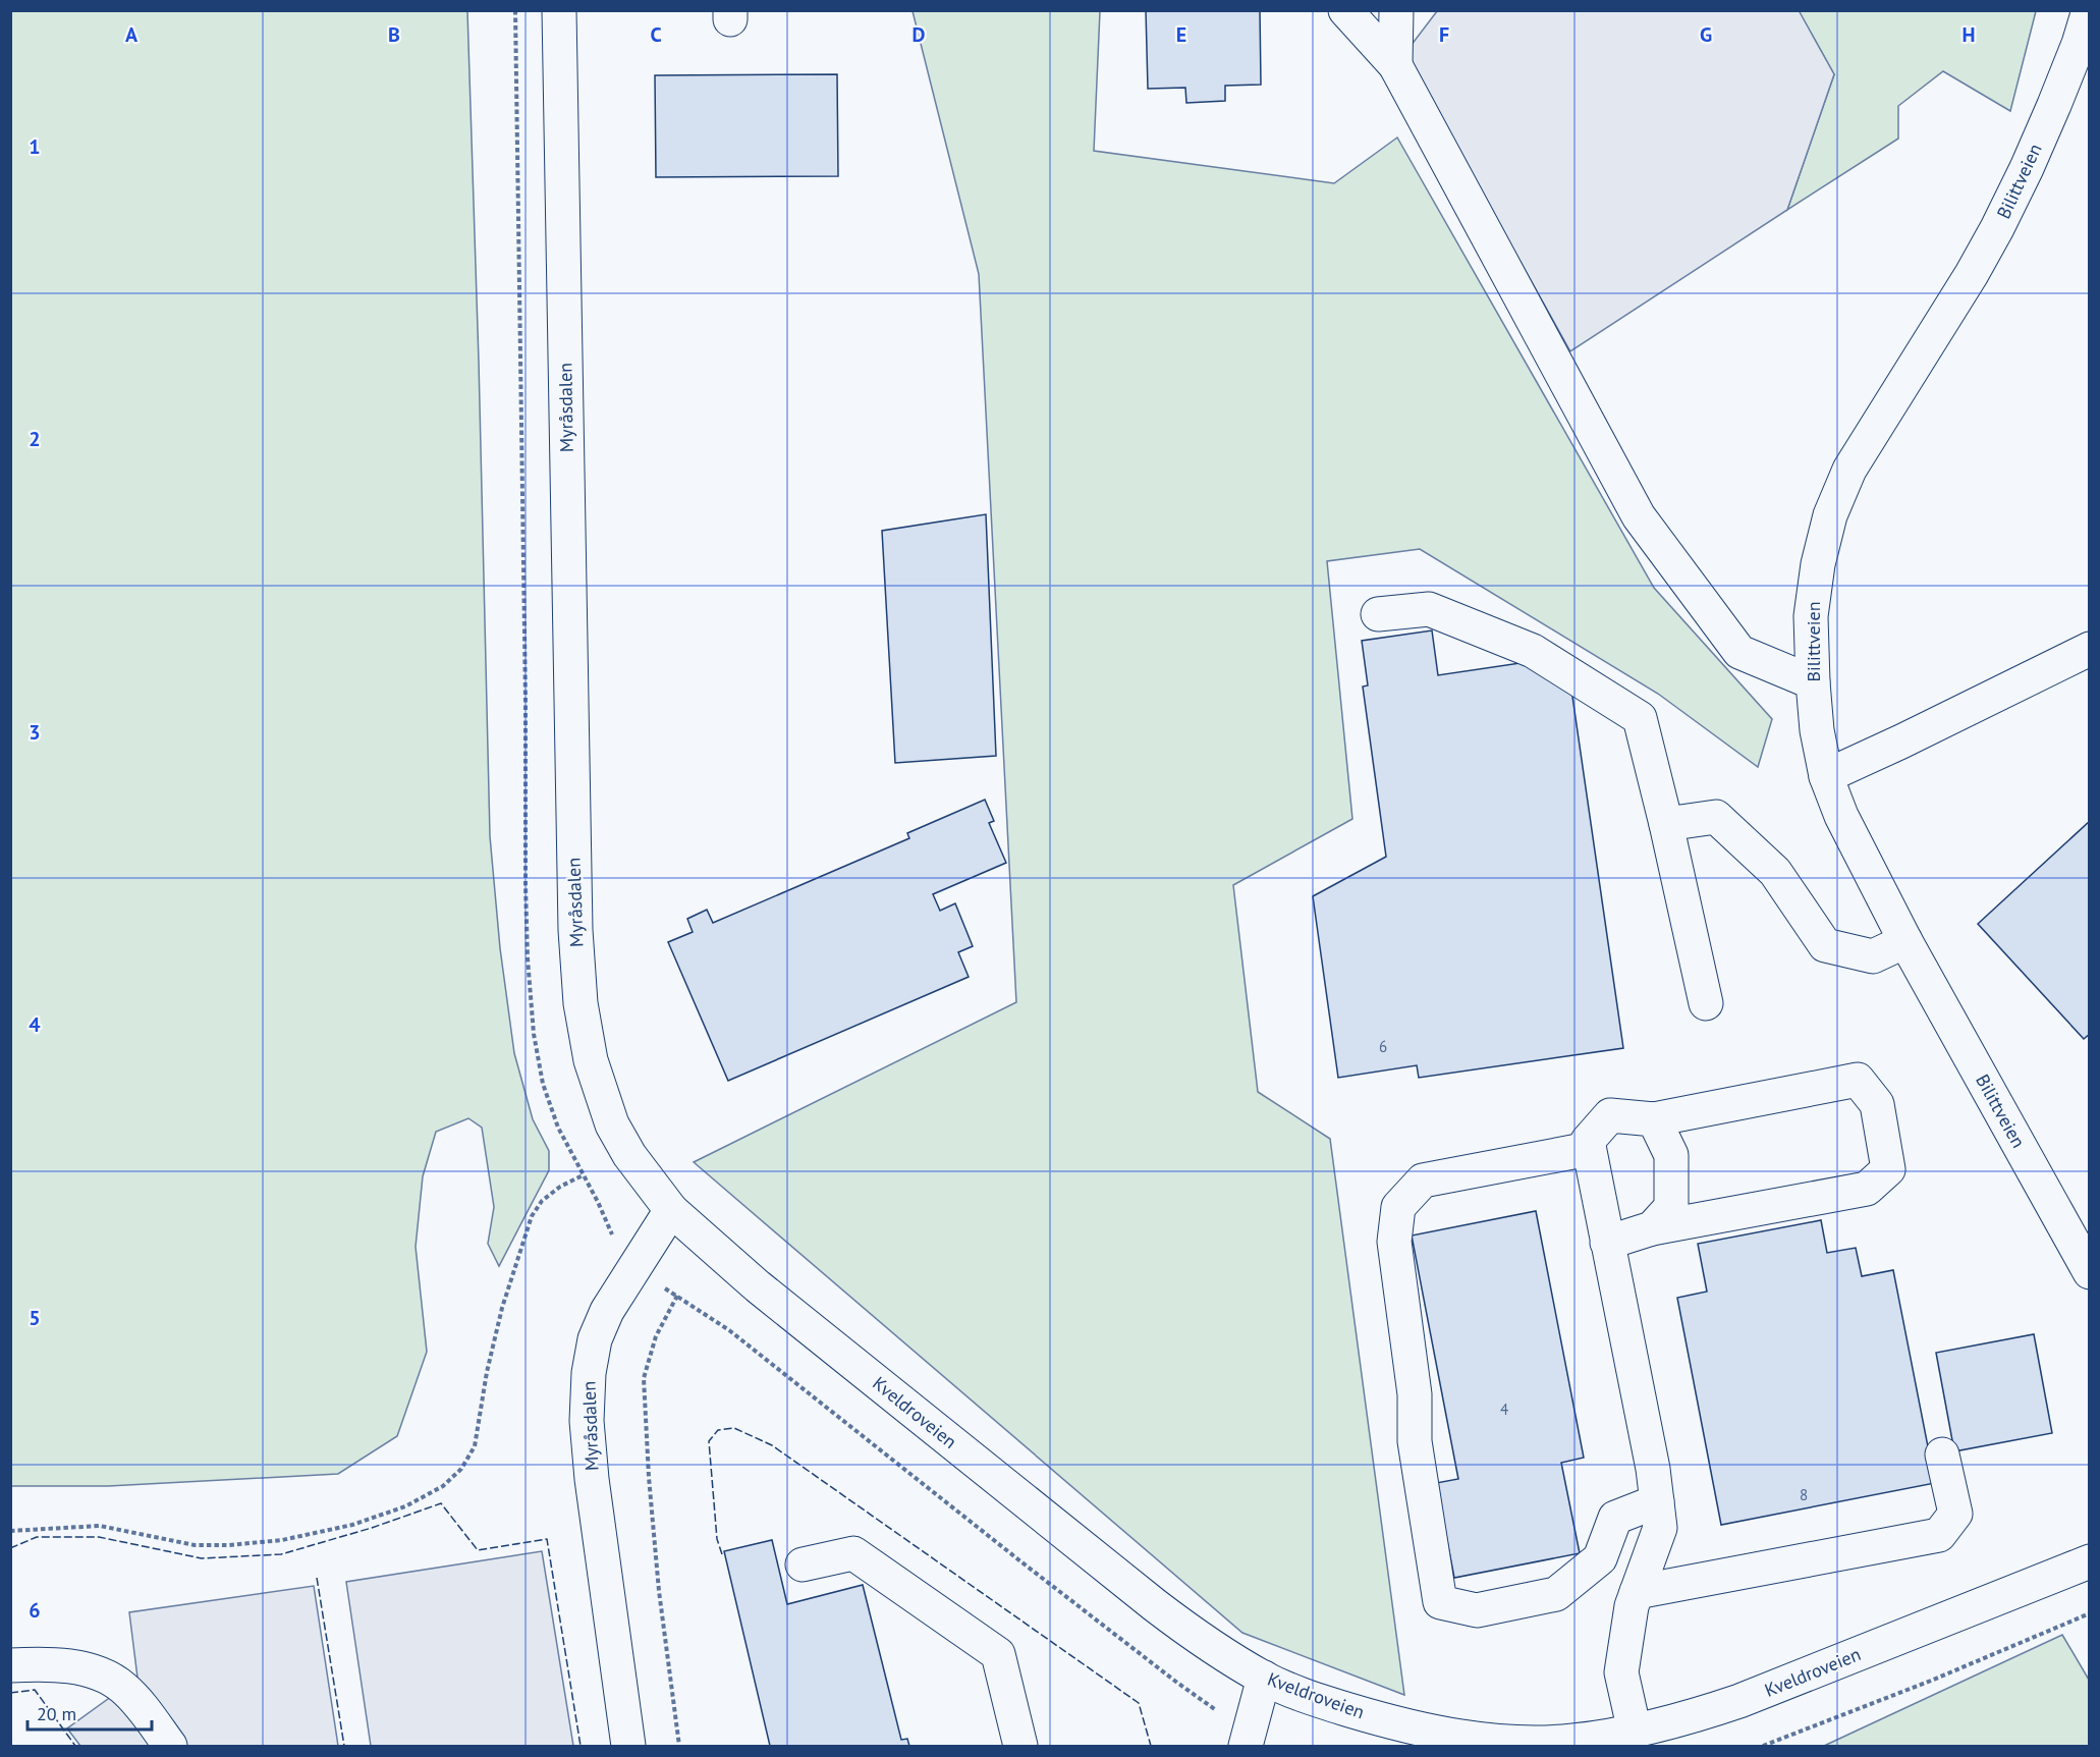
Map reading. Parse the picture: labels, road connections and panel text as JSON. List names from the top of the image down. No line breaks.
{"streets":{"street":["Bilittveien","Myråsdalen","Kveldroveien"]},"crossings":[["Myråsdalen","Kveldroveien"]],"house_numbers":["6","4","8"],"scale_bar":"20 m","grid":{"columns":["A","B","C","D","E","F","G","H"],"rows":["1","2","3","4","5","6"]}}
